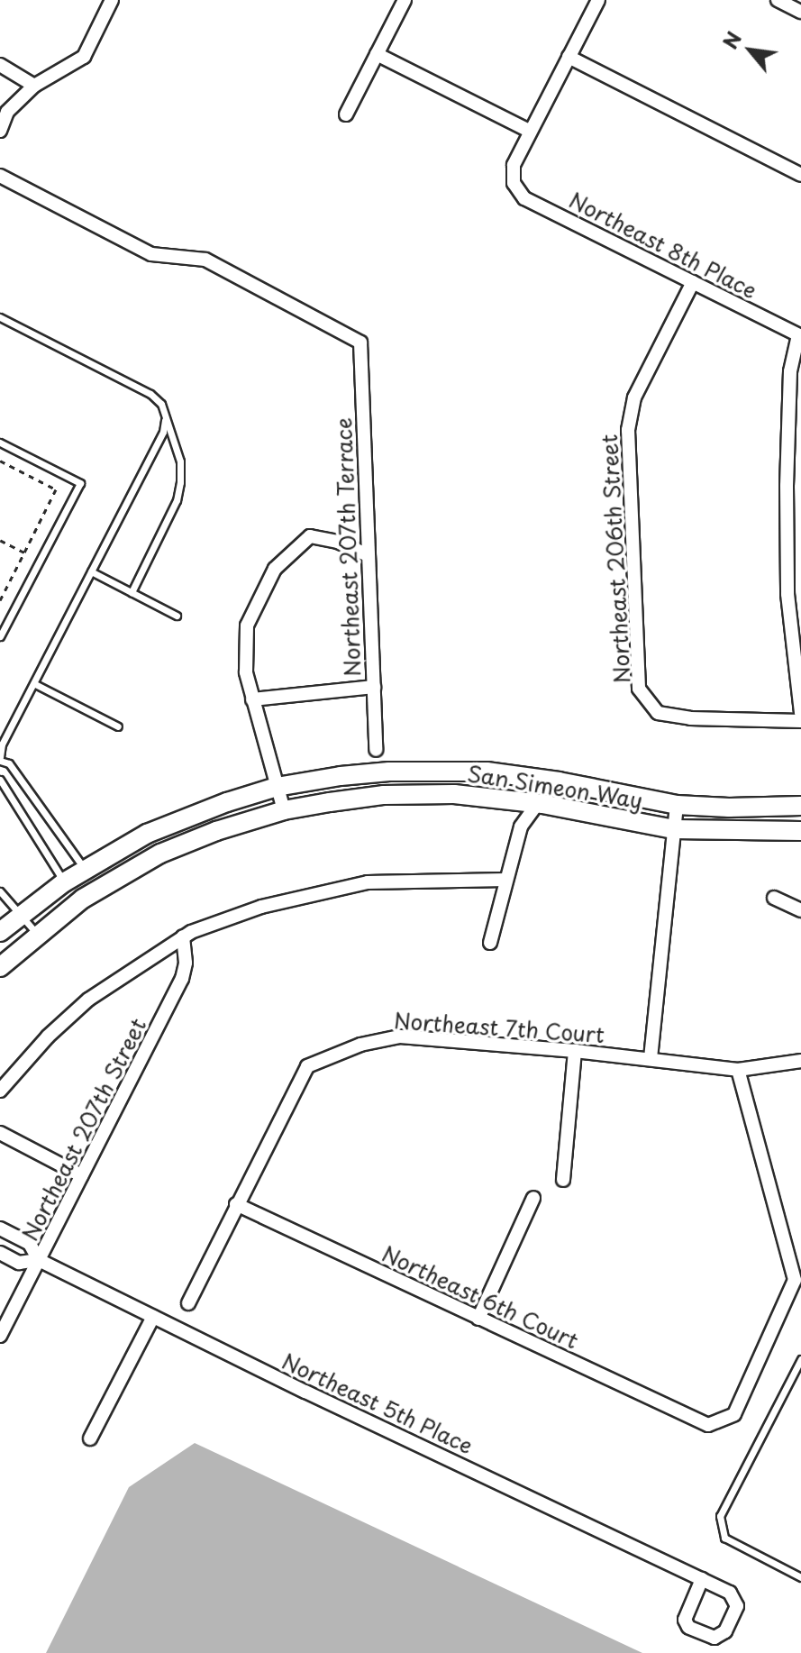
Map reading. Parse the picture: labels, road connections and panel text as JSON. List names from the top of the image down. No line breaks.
{"streets":{"street":["Northeast 8th Place","Northeast 207th Terrace","Northeast 206th Street","San Simeon Way","Northeast 7th Court","Northeast 207th Street","Northeast 6th Court","Northeast 5th Place"]},"crossings":[["Northeast 8th Place","Northeast 206th Street"],["Northeast 7th Court","Northeast 6th Court"],["Northeast 207th Street","Northeast 5th Place"]],"north":"top left"}
